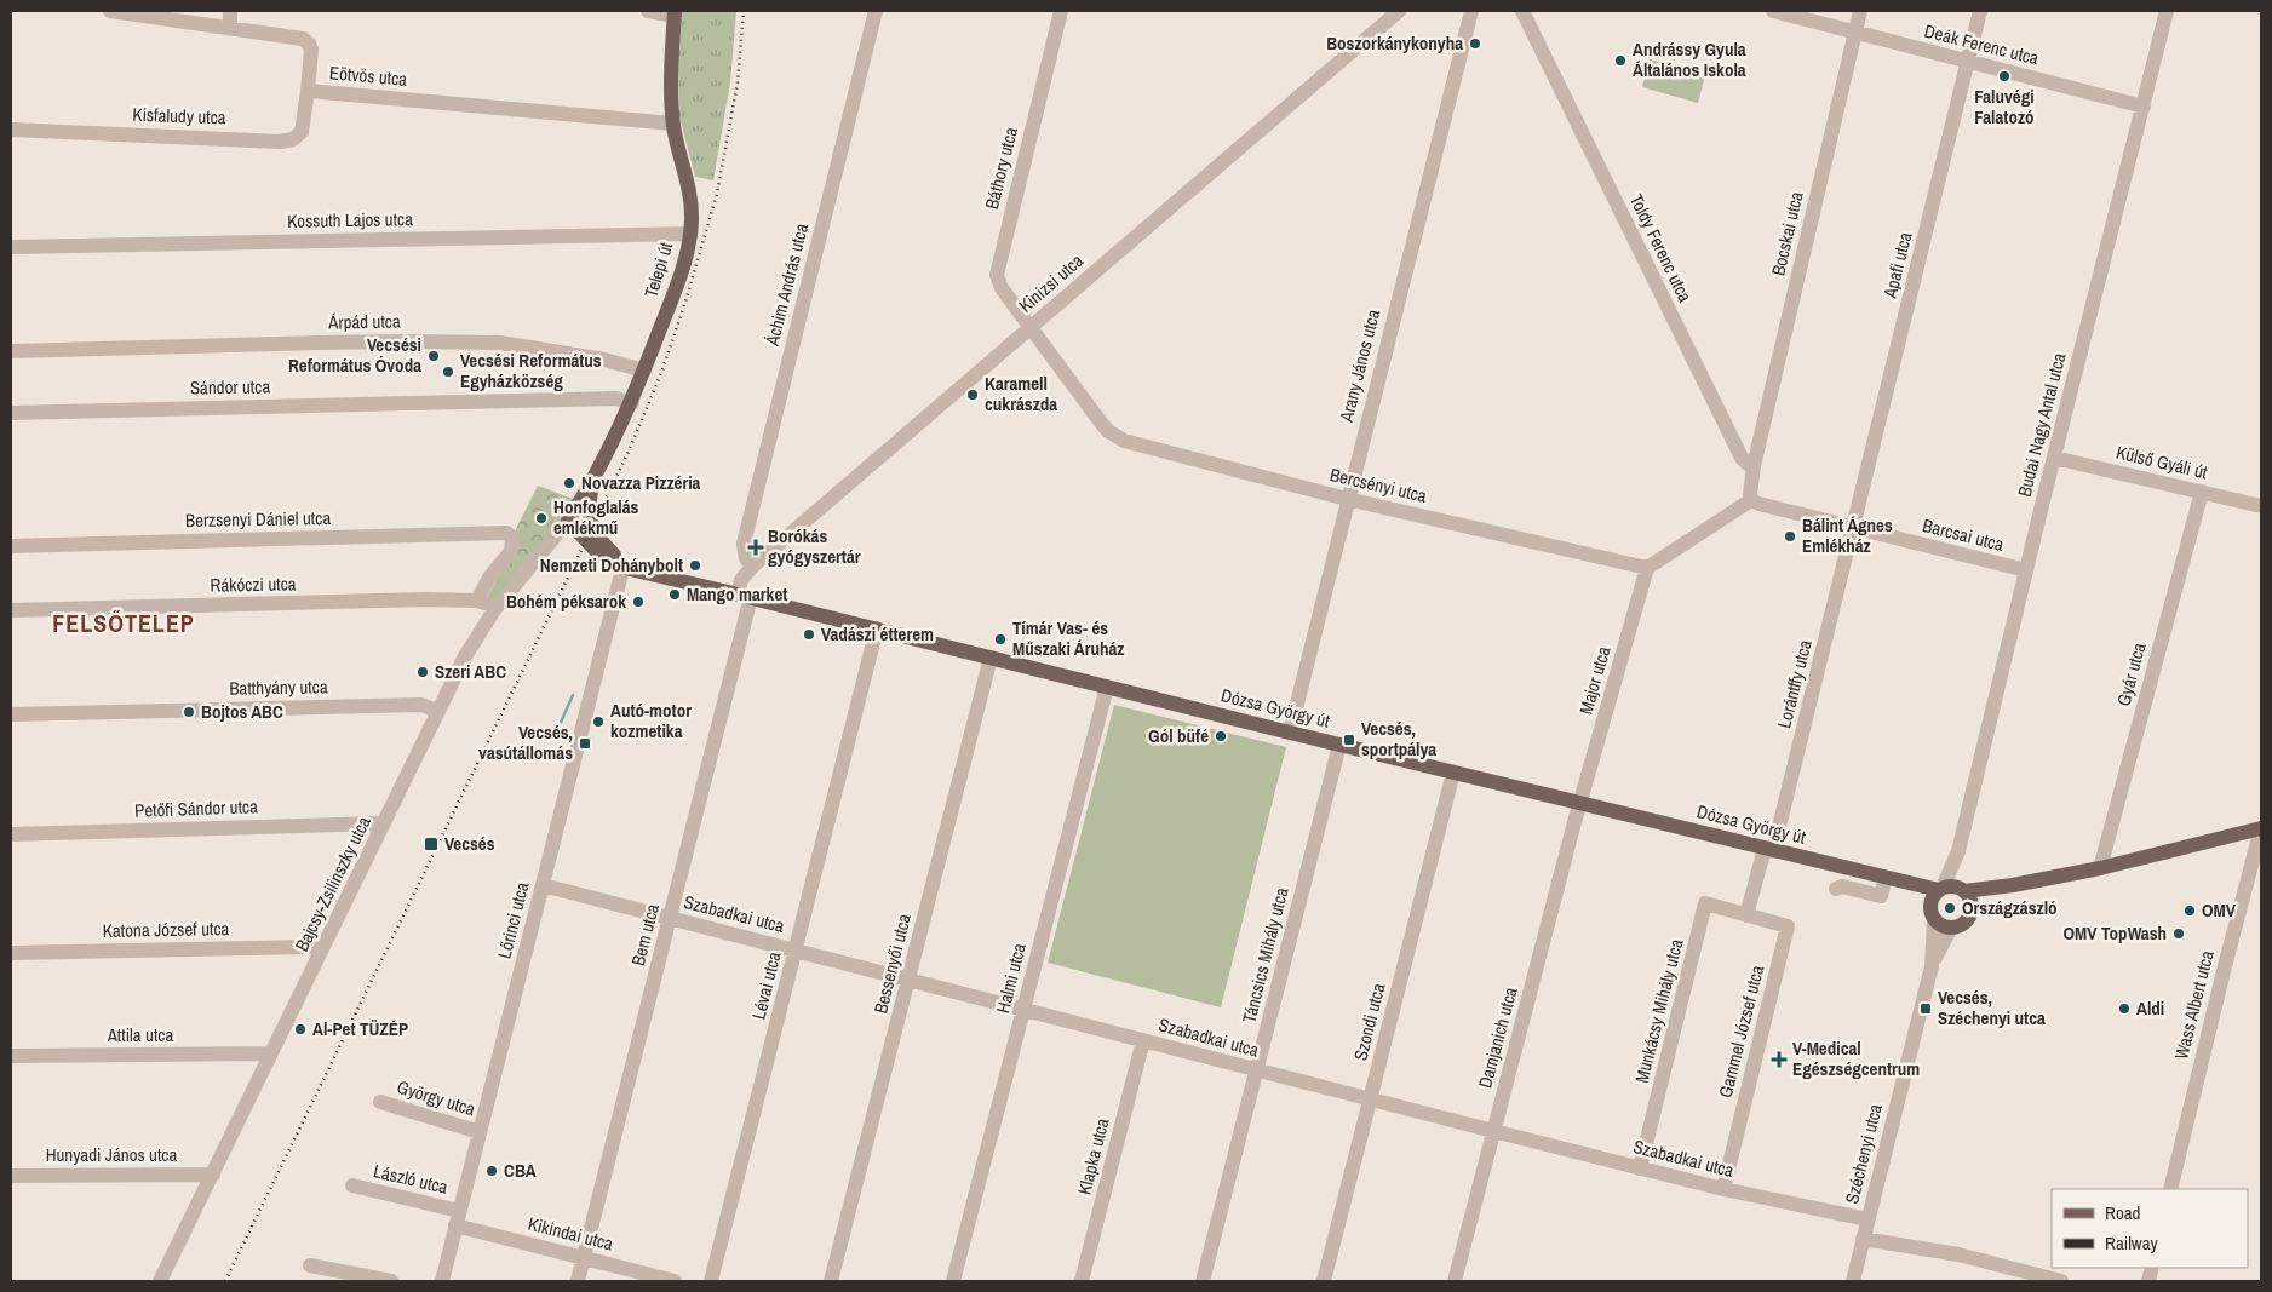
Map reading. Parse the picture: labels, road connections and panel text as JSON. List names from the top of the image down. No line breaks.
{"streets":{"main road":["Telepi út","Dózsa György út"],"street":["Deák Ferenc utca","Eötvös utca","Kisfaludy utca","Báthory utca","Kossuth Lajos utca","Bocskai utca","Toldy Ferenc utca","Apafi utca","Kinizsi utca","Áchim András utca","Árpád utca","Arany János utca","Sándor utca","Budai Nagy Antal utca","Külső Gyáli út","Bercsényi utca","Berzsenyi Dániel utca","Barcsai utca","Rákóczi utca","Gyár utca","Major utca","Lorántffy utca","Batthyány utca","Petőfi Sándor utca","Bajcsy-Zsilinszky utca","Szabadkai utca","Lőrinci utca","Katona József utca","Bem utca","Táncsics Mihály utca","Bessenyői utca","Halmi utca","Lévai utca","Wass Albert utca","Munkácsy Mihály utca","Szondi utca","Gammel József utca","Attila utca","Damjanich utca","György utca","Széchenyi utca","Hunyadi János utca","Klapka utca","László utca","Kikindai utca"]},"crossings":[["Deák Ferenc utca","Bocskai utca"],["Deák Ferenc utca","Apafi utca"],["Deák Ferenc utca","Budai Nagy Antal utca"],["Eötvös utca","Kisfaludy utca"],["Eötvös utca","Telepi út"],["Báthory utca","Kinizsi utca"],["Báthory utca","Bercsényi utca"],["Kossuth Lajos utca","Telepi út"],["Bocskai utca","Toldy Ferenc utca"],["Apafi utca","Barcsai utca"],["Apafi utca","Lorántffy utca"],["Telepi út","Árpád utca"],["Telepi út","Sándor utca"],["Telepi út","Dózsa György út"],["Telepi út","Bajcsy-Zsilinszky utca"],["Kinizsi utca","Áchim András utca"],["Kinizsi utca","Bercsényi utca"],["Kinizsi utca","Dózsa György út"],["Kinizsi utca","Bem utca"],["Arany János utca","Bercsényi utca"],["Arany János utca","Dózsa György út"],["Budai Nagy Antal utca","Külső Gyáli út"],["Budai Nagy Antal utca","Barcsai utca"],["Budai Nagy Antal utca","Dózsa György út"],["Budai Nagy Antal utca","Széchenyi utca"],["Külső Gyáli út","Gyár utca"],["Bercsényi utca","Major utca"],["Berzsenyi Dániel utca","Rákóczi utca"],["Barcsai utca","Lorántffy utca"],["Rákóczi utca","Bajcsy-Zsilinszky utca"],["Major utca","Dózsa György út"],["Major utca","Damjanich utca"],["Lorántffy utca","Dózsa György út"],["Lorántffy utca","Munkácsy Mihály utca"],["Lorántffy utca","Gammel József utca"],["Batthyány utca","Bajcsy-Zsilinszky utca"],["Dózsa György út","Bajcsy-Zsilinszky utca"],["Dózsa György út","Lőrinci utca"],["Dózsa György út","Bem utca"],["Dózsa György út","Táncsics Mihály utca"],["Dózsa György út","Bessenyői utca"],["Dózsa György út","Halmi utca"],["Dózsa György út","Lévai utca"],["Dózsa György út","Szondi utca"],["Dózsa György út","Damjanich utca"],["Dózsa György út","Széchenyi utca"],["Petőfi Sándor utca","Bajcsy-Zsilinszky utca"],["Bajcsy-Zsilinszky utca","Katona József utca"],["Bajcsy-Zsilinszky utca","Attila utca"],["Bajcsy-Zsilinszky utca","Hunyadi János utca"],["Szabadkai utca","Lőrinci utca"],["Szabadkai utca","Bem utca"],["Szabadkai utca","Táncsics Mihály utca"],["Szabadkai utca","Bessenyői utca"],["Szabadkai utca","Halmi utca"],["Szabadkai utca","Lévai utca"],["Szabadkai utca","Munkácsy Mihály utca"],["Szabadkai utca","Szondi utca"],["Szabadkai utca","Gammel József utca"],["Szabadkai utca","Damjanich utca"],["Szabadkai utca","Széchenyi utca"],["Szabadkai utca","Klapka utca"],["Lőrinci utca","György utca"],["Lőrinci utca","László utca"],["Lőrinci utca","Kikindai utca"],["Bem utca","Kikindai utca"],["Munkácsy Mihály utca","Gammel József utca"],["László utca","Kikindai utca"]],"districts":["FELSŐTELEP"],"places":{"other":["Boszorkánykonyha","Andrássy Gyula Általános Iskola","Faluvégi Falatozó","Vecsési Református Óvoda","Vecsési Református Egyházközség","Karamell cukrászda","Novazza Pizzéria","Honfoglalás emlékmű","Bálint Ágnes Emlékház","Nemzeti Dohánybolt","Mango market","Bohém péksarok","Vadászi étterem","Tímár Vas- és Műszaki Áruház","Szeri ABC","Bojtos ABC","Autó-motor kozmetika","Gól büfé","Országzászló","OMV","OMV TopWash","Aldi","Al-Pet TÜZÉP","CBA"],"health":["Borókás gyógyszertár","V-Medical Egészségcentrum"],"transit":["Vecsés, sportpálya","Vecsés, vasútállomás","Vecsés","Vecsés, Széchenyi utca"]},"legend":["Road","Railway"]}
